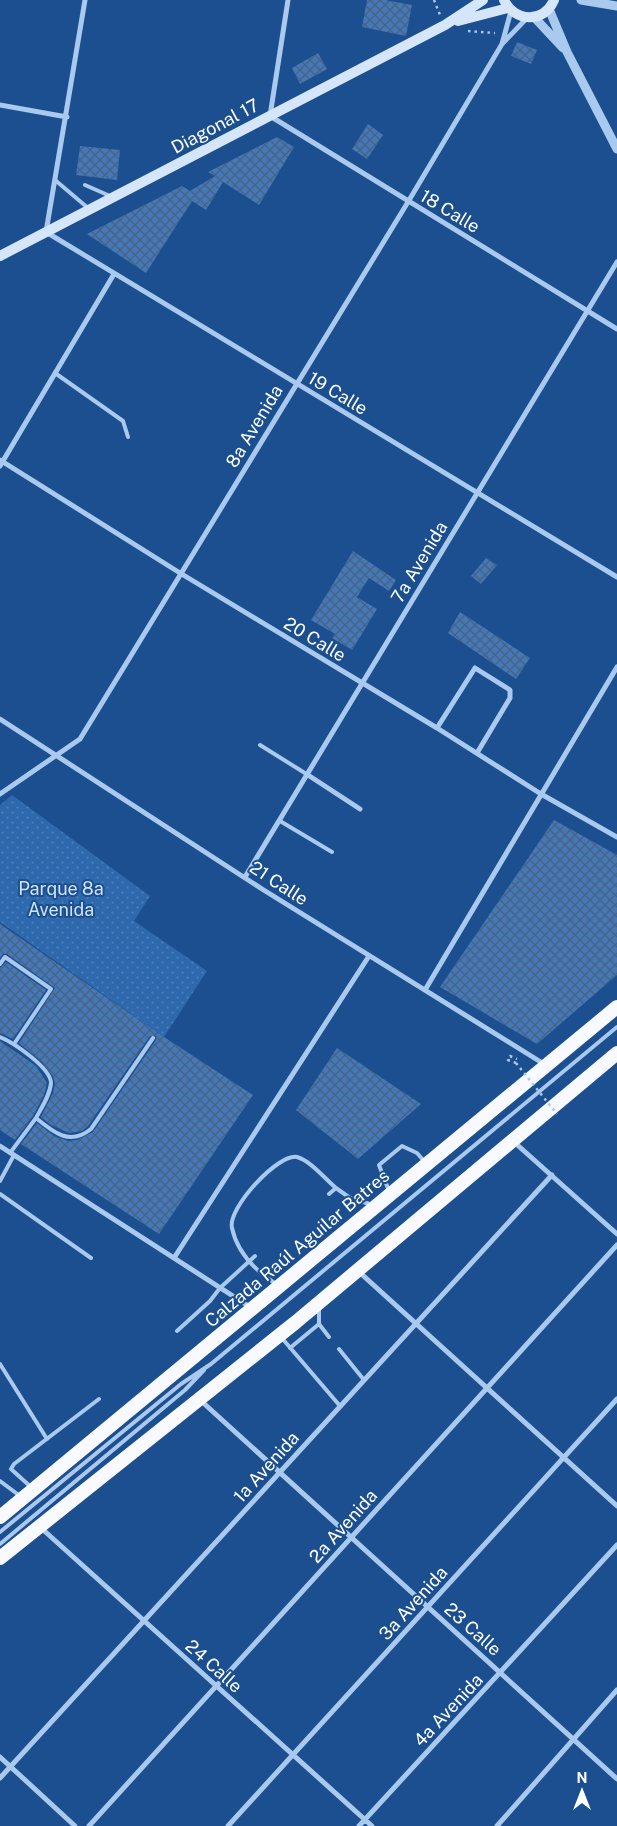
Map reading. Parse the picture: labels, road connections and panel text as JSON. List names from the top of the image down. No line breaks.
{"streets":{"highway":["Calzada Raúl Aguilar Batres"],"main road":["Diagonal 17"],"street":["18 Calle","19 Calle","8a Avenida","7a Avenida","20 Calle","21 Calle","1a Avenida","2a Avenida","3a Avenida","23 Calle","24 Calle","4a Avenida"]},"crossings":[["Diagonal 17","18 Calle"],["Diagonal 17","19 Calle"],["Diagonal 17","8a Avenida"],["18 Calle","8a Avenida"],["18 Calle","7a Avenida"],["19 Calle","8a Avenida"],["19 Calle","7a Avenida"],["8a Avenida","20 Calle"],["8a Avenida","21 Calle"],["7a Avenida","20 Calle"],["7a Avenida","21 Calle"],["21 Calle","Calzada Raúl Aguilar Batres"],["1a Avenida","23 Calle"],["1a Avenida","24 Calle"],["2a Avenida","23 Calle"],["2a Avenida","24 Calle"],["3a Avenida","23 Calle"],["3a Avenida","24 Calle"],["23 Calle","4a Avenida"],["24 Calle","4a Avenida"]],"parks":["Parque 8a Avenida"],"north":"top"}
